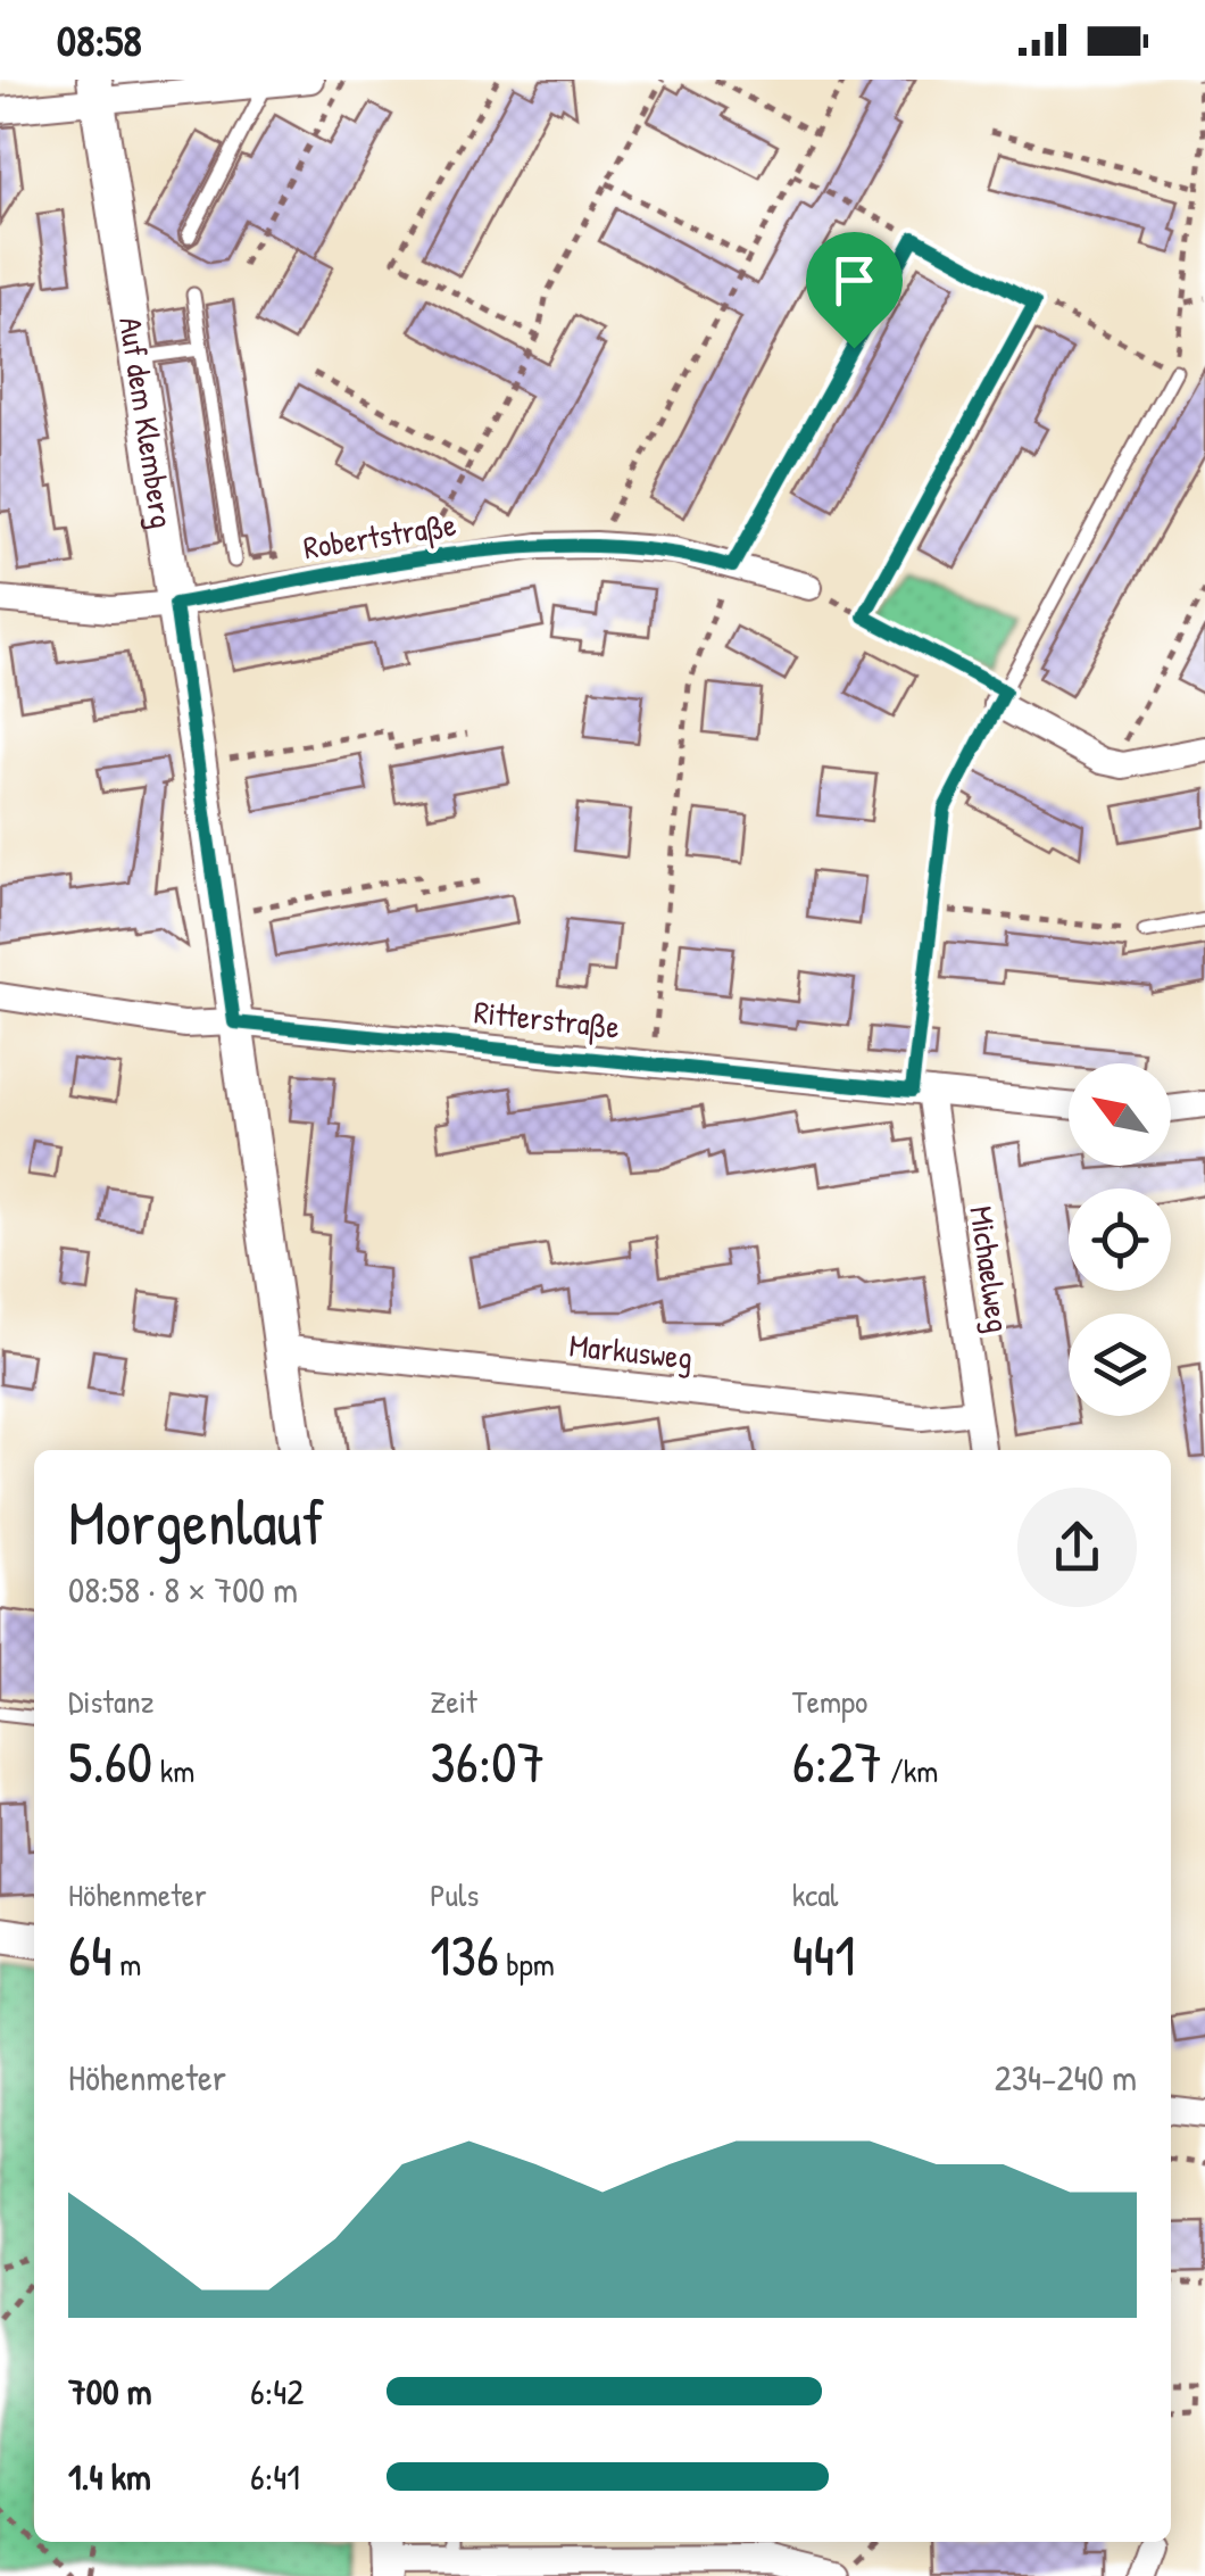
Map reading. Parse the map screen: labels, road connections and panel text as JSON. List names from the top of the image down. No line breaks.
{"streets":{"street":["Auf dem Klemberg","Robertstraße","Ritterstraße","Michaelweg","Markusweg"]},"crossings":[["Auf dem Klemberg","Robertstraße"],["Auf dem Klemberg","Ritterstraße"],["Auf dem Klemberg","Markusweg"],["Ritterstraße","Michaelweg"],["Michaelweg","Markusweg"]],"north":"top left","page":{"status":"08:58","heading":["Morgenlauf","08:58 · 8 × 700 m"],"stats":[["Distanz","5.60 km"],["Zeit","36:07"],["Tempo","6:27 /km"],["Höhenmeter","64 m"],["Puls","136 bpm"],["kcal","441"]],"chart":["Höhenmeter","234–240 m"],"list":[{"name":"700 m","note":"6:42"},{"name":"1.4 km","note":"6:41"}]}}
